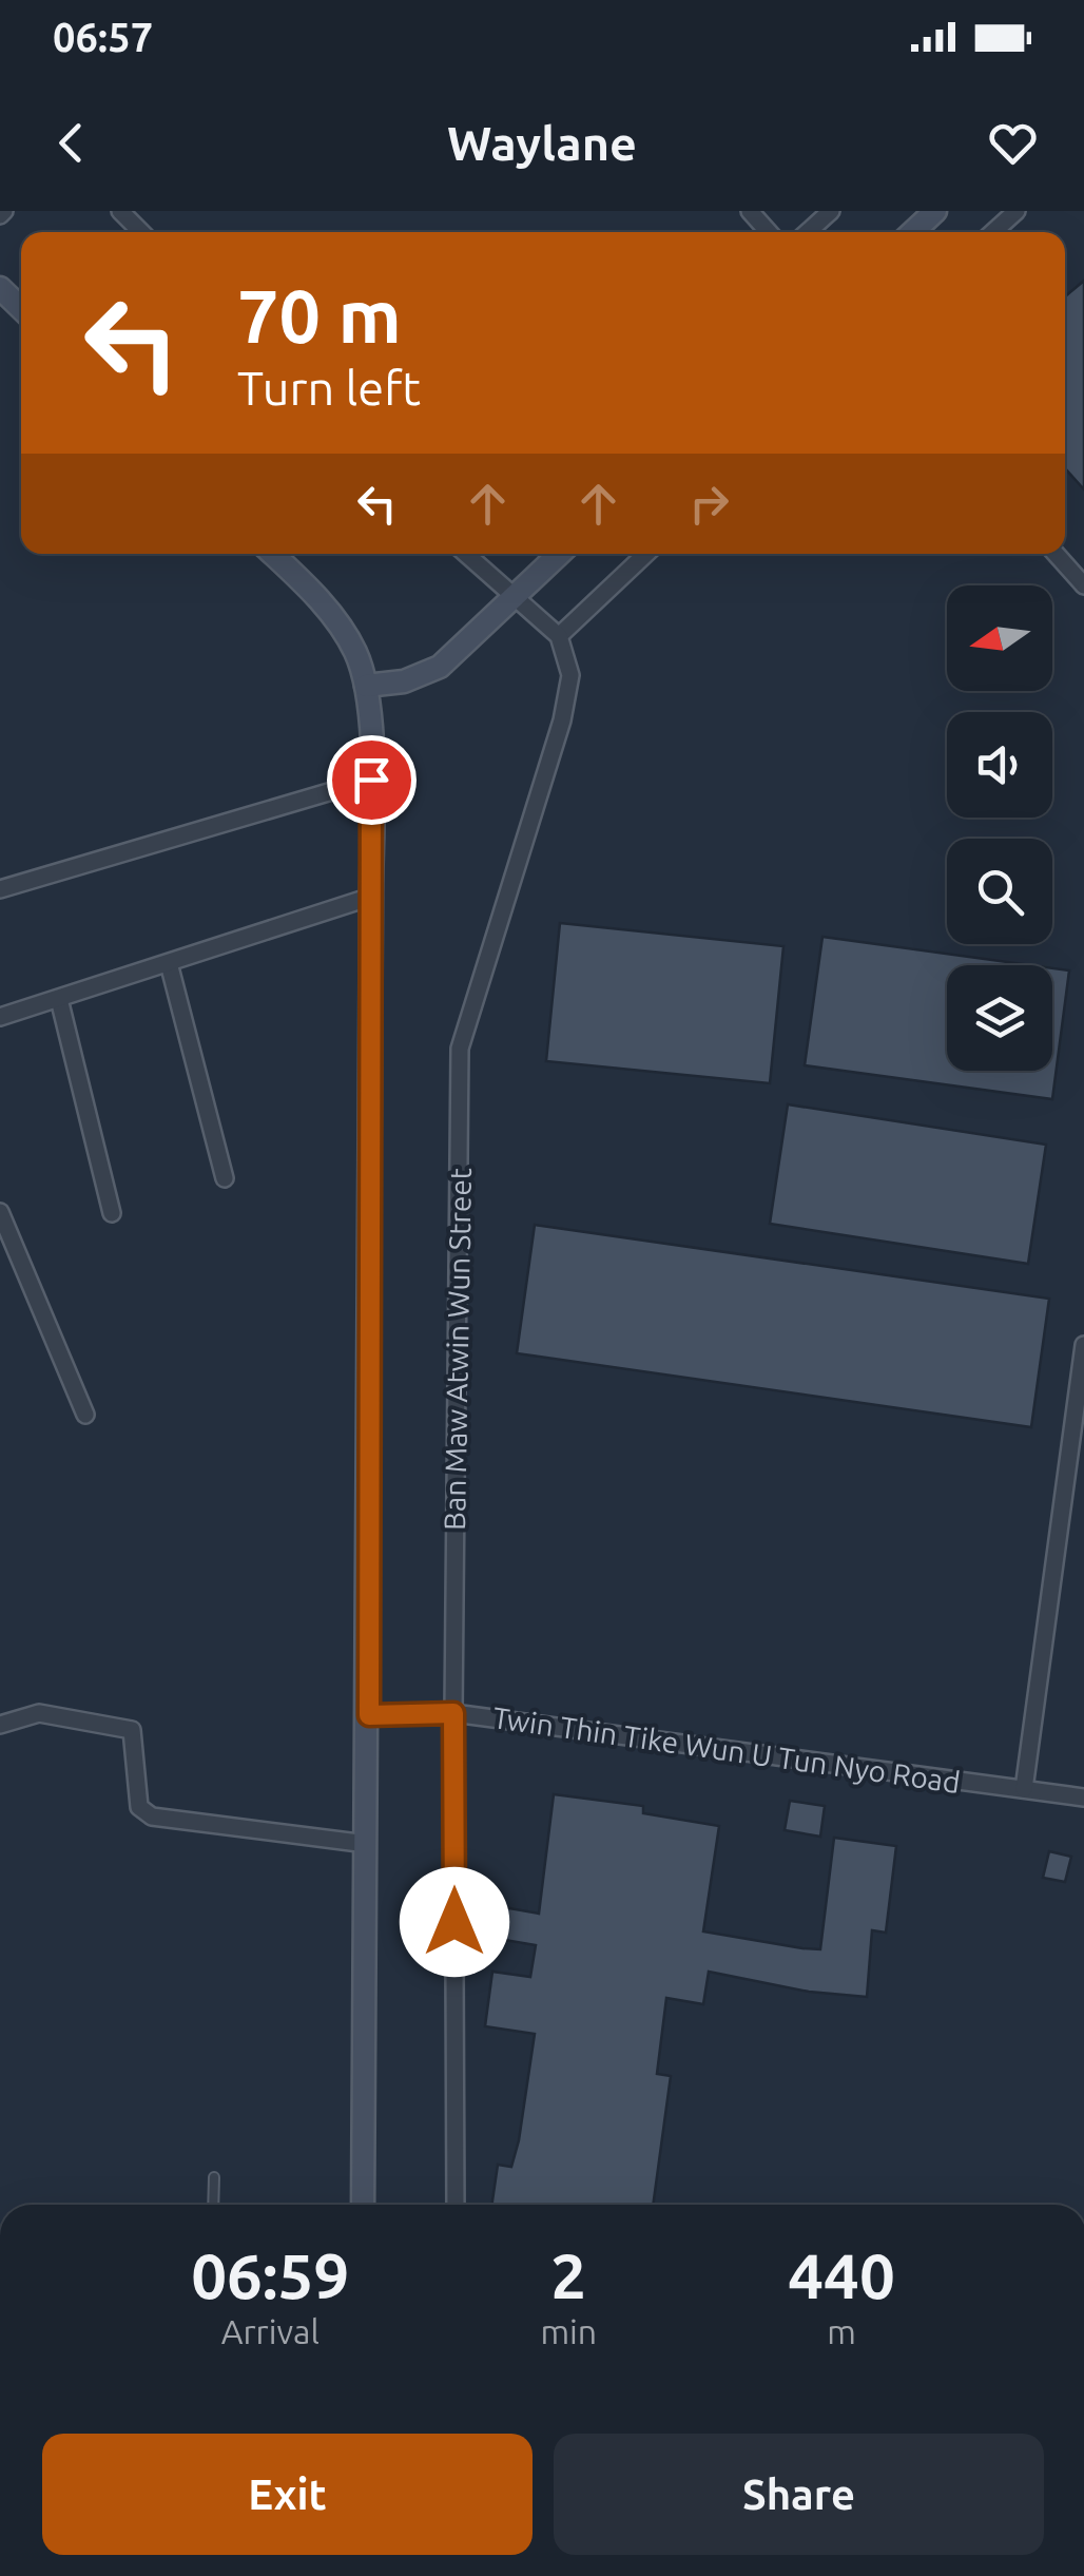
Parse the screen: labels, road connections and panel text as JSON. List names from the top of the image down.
{
  "streets": {
    "street": ["Ban Maw Atwin Wun Street", "Twin Thin Tike Wun U Tun Nyo Road"]
  },
  "crossings": [
    ["Ban Maw Atwin Wun Street", "Twin Thin Tike Wun U Tun Nyo Road"]
  ],
  "north": "left",
  "page": {
    "status": "06:57",
    "header": "Waylane",
    "turn": ["70 m", "Turn left"],
    "eta": [
      "06:59",
      "Arrival",
      "2",
      "min",
      "440",
      "m"
    ],
    "buttons": ["Exit", "Share"]
  }
}
